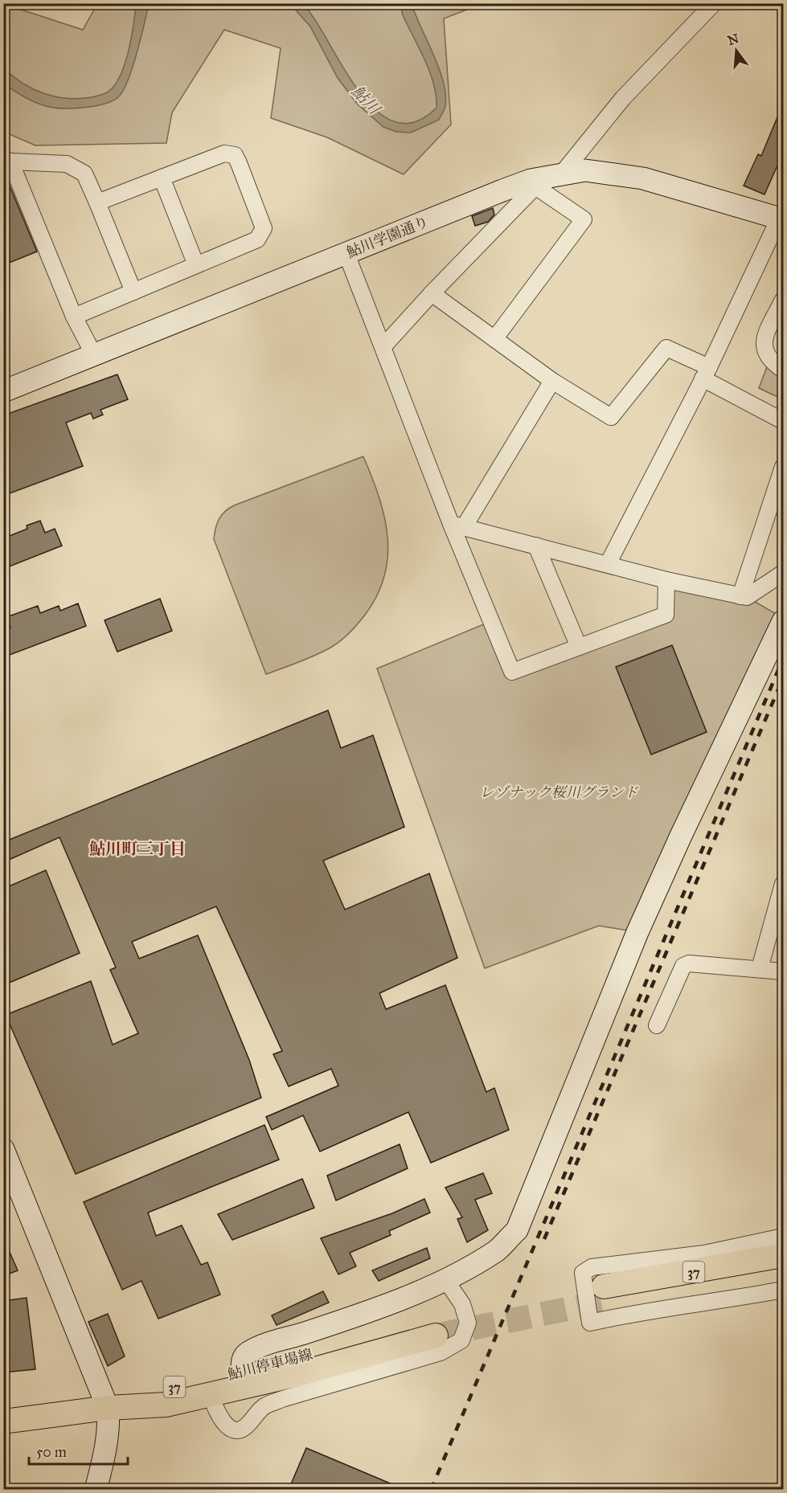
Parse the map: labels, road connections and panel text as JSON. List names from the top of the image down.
{
  "streets": {
    "main road": ["37", "鮎川停車場線"],
    "street": ["鮎川学園通り"]
  },
  "districts": ["鮎川町三丁目"],
  "water": ["鮎川"],
  "parks": ["レゾナック桜川グランド"],
  "scale_bar": "50 m",
  "north": "top"
}
